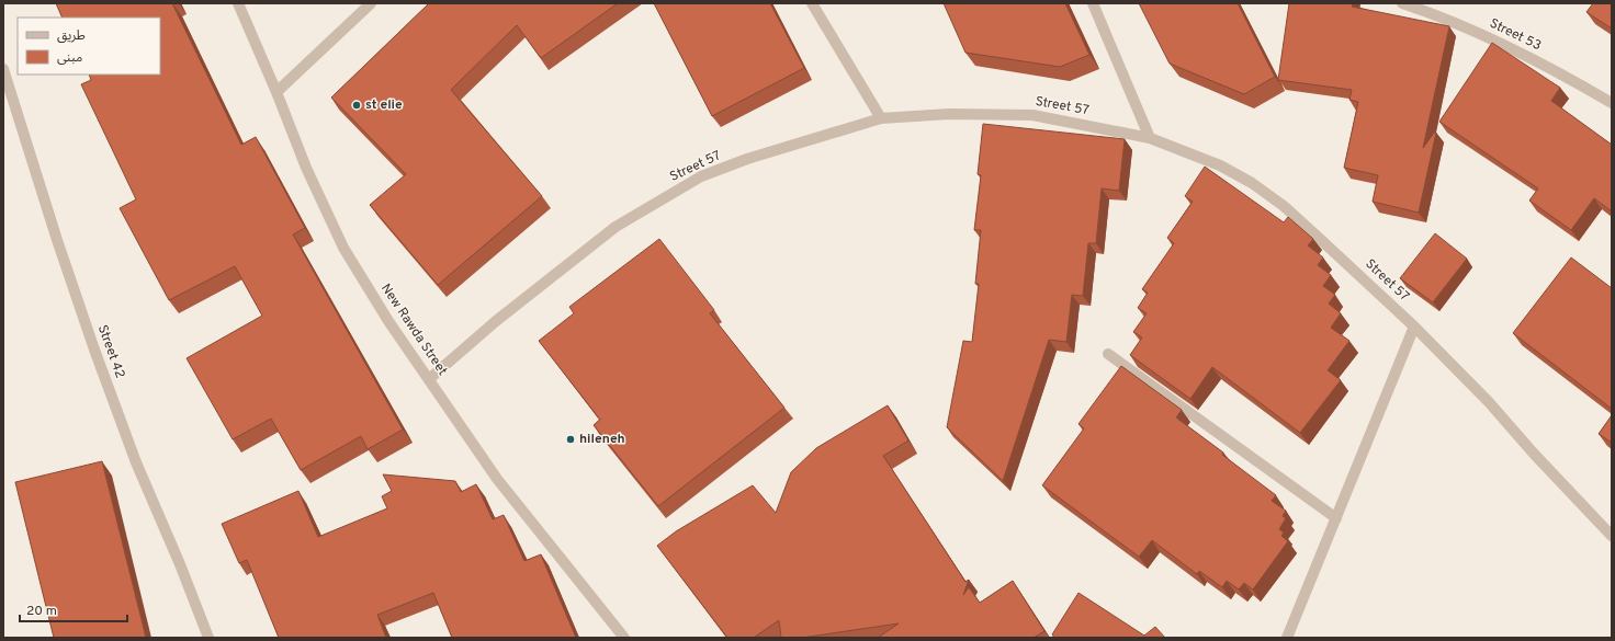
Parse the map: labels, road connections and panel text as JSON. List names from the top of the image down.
{
  "streets": {
    "street": [
      "Street 53",
      "Street 57",
      "New Rawda Street",
      "Street 42"
    ]
  },
  "crossings": [
    ["Street 57", "New Rawda Street"]
  ],
  "places": ["st elie", "hileneh"],
  "legend": ["طريق", "مبنى"],
  "scale_bar": "20 m"
}
